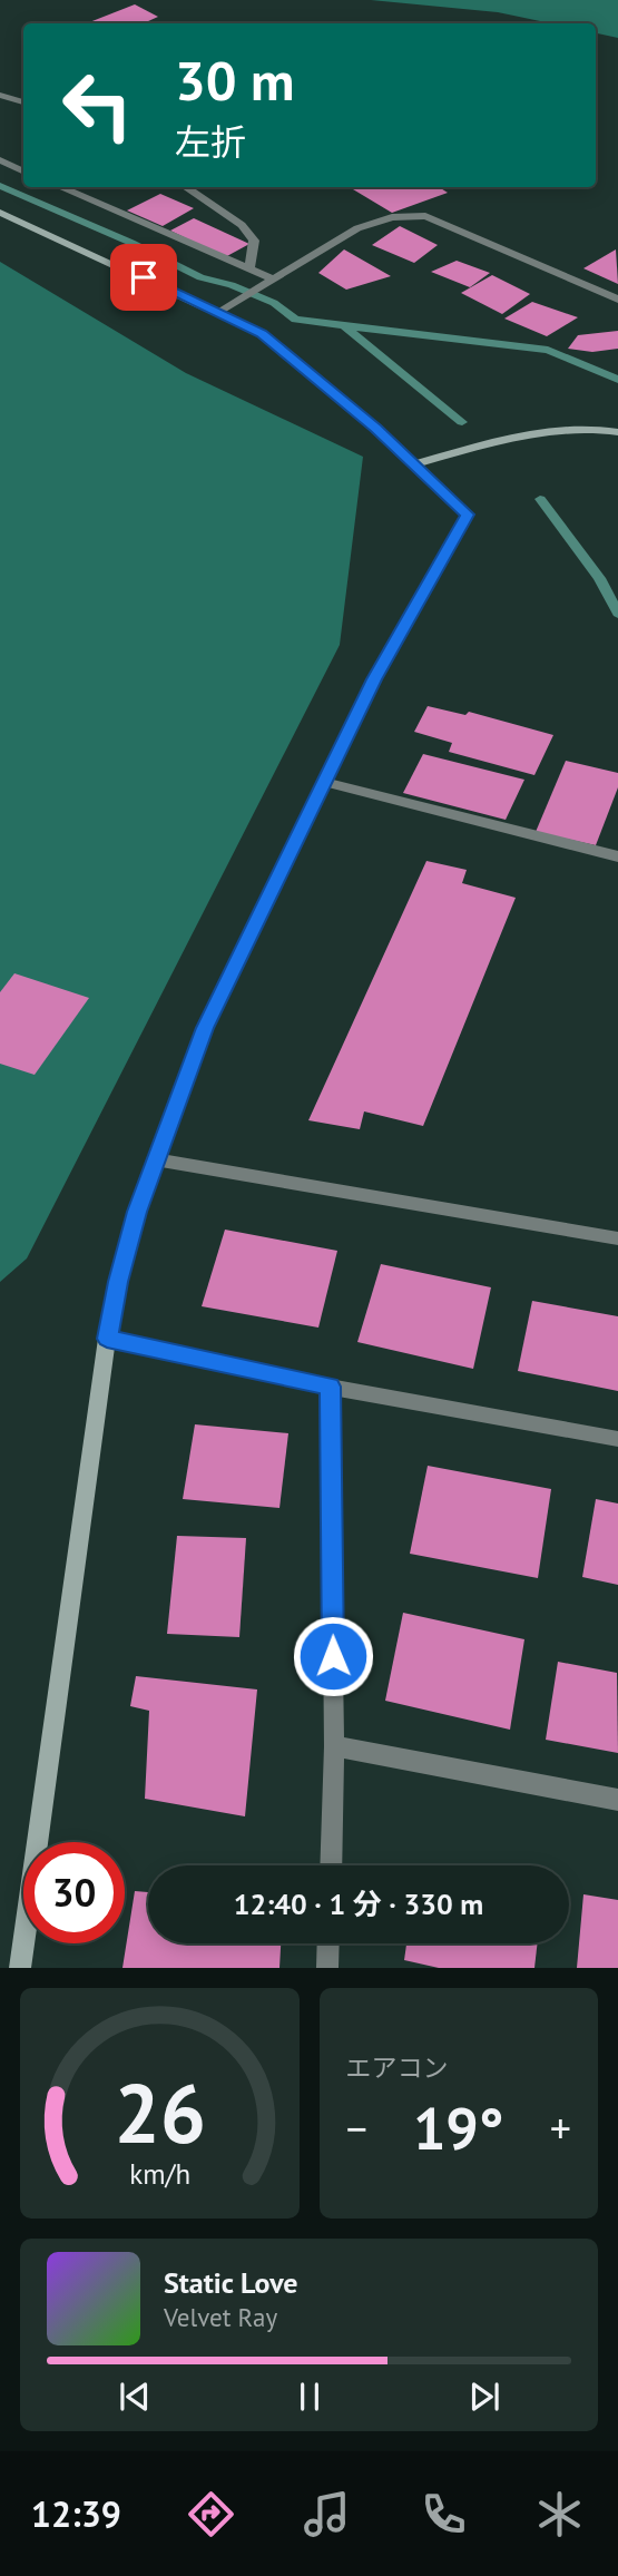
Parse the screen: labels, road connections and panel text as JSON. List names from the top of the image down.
{
  "page": {
    "turn": ["30 m", "左折"],
    "limit": "30",
    "trip": "12:40 · 1 分 · 330 m",
    "tile": "エアコン",
    "heat": ["−", "19°", "+"],
    "song": ["Static Love", "Velvet Ray"],
    "tabs": "12:39",
    "gauge": ["26", "km/h"]
  }
}
